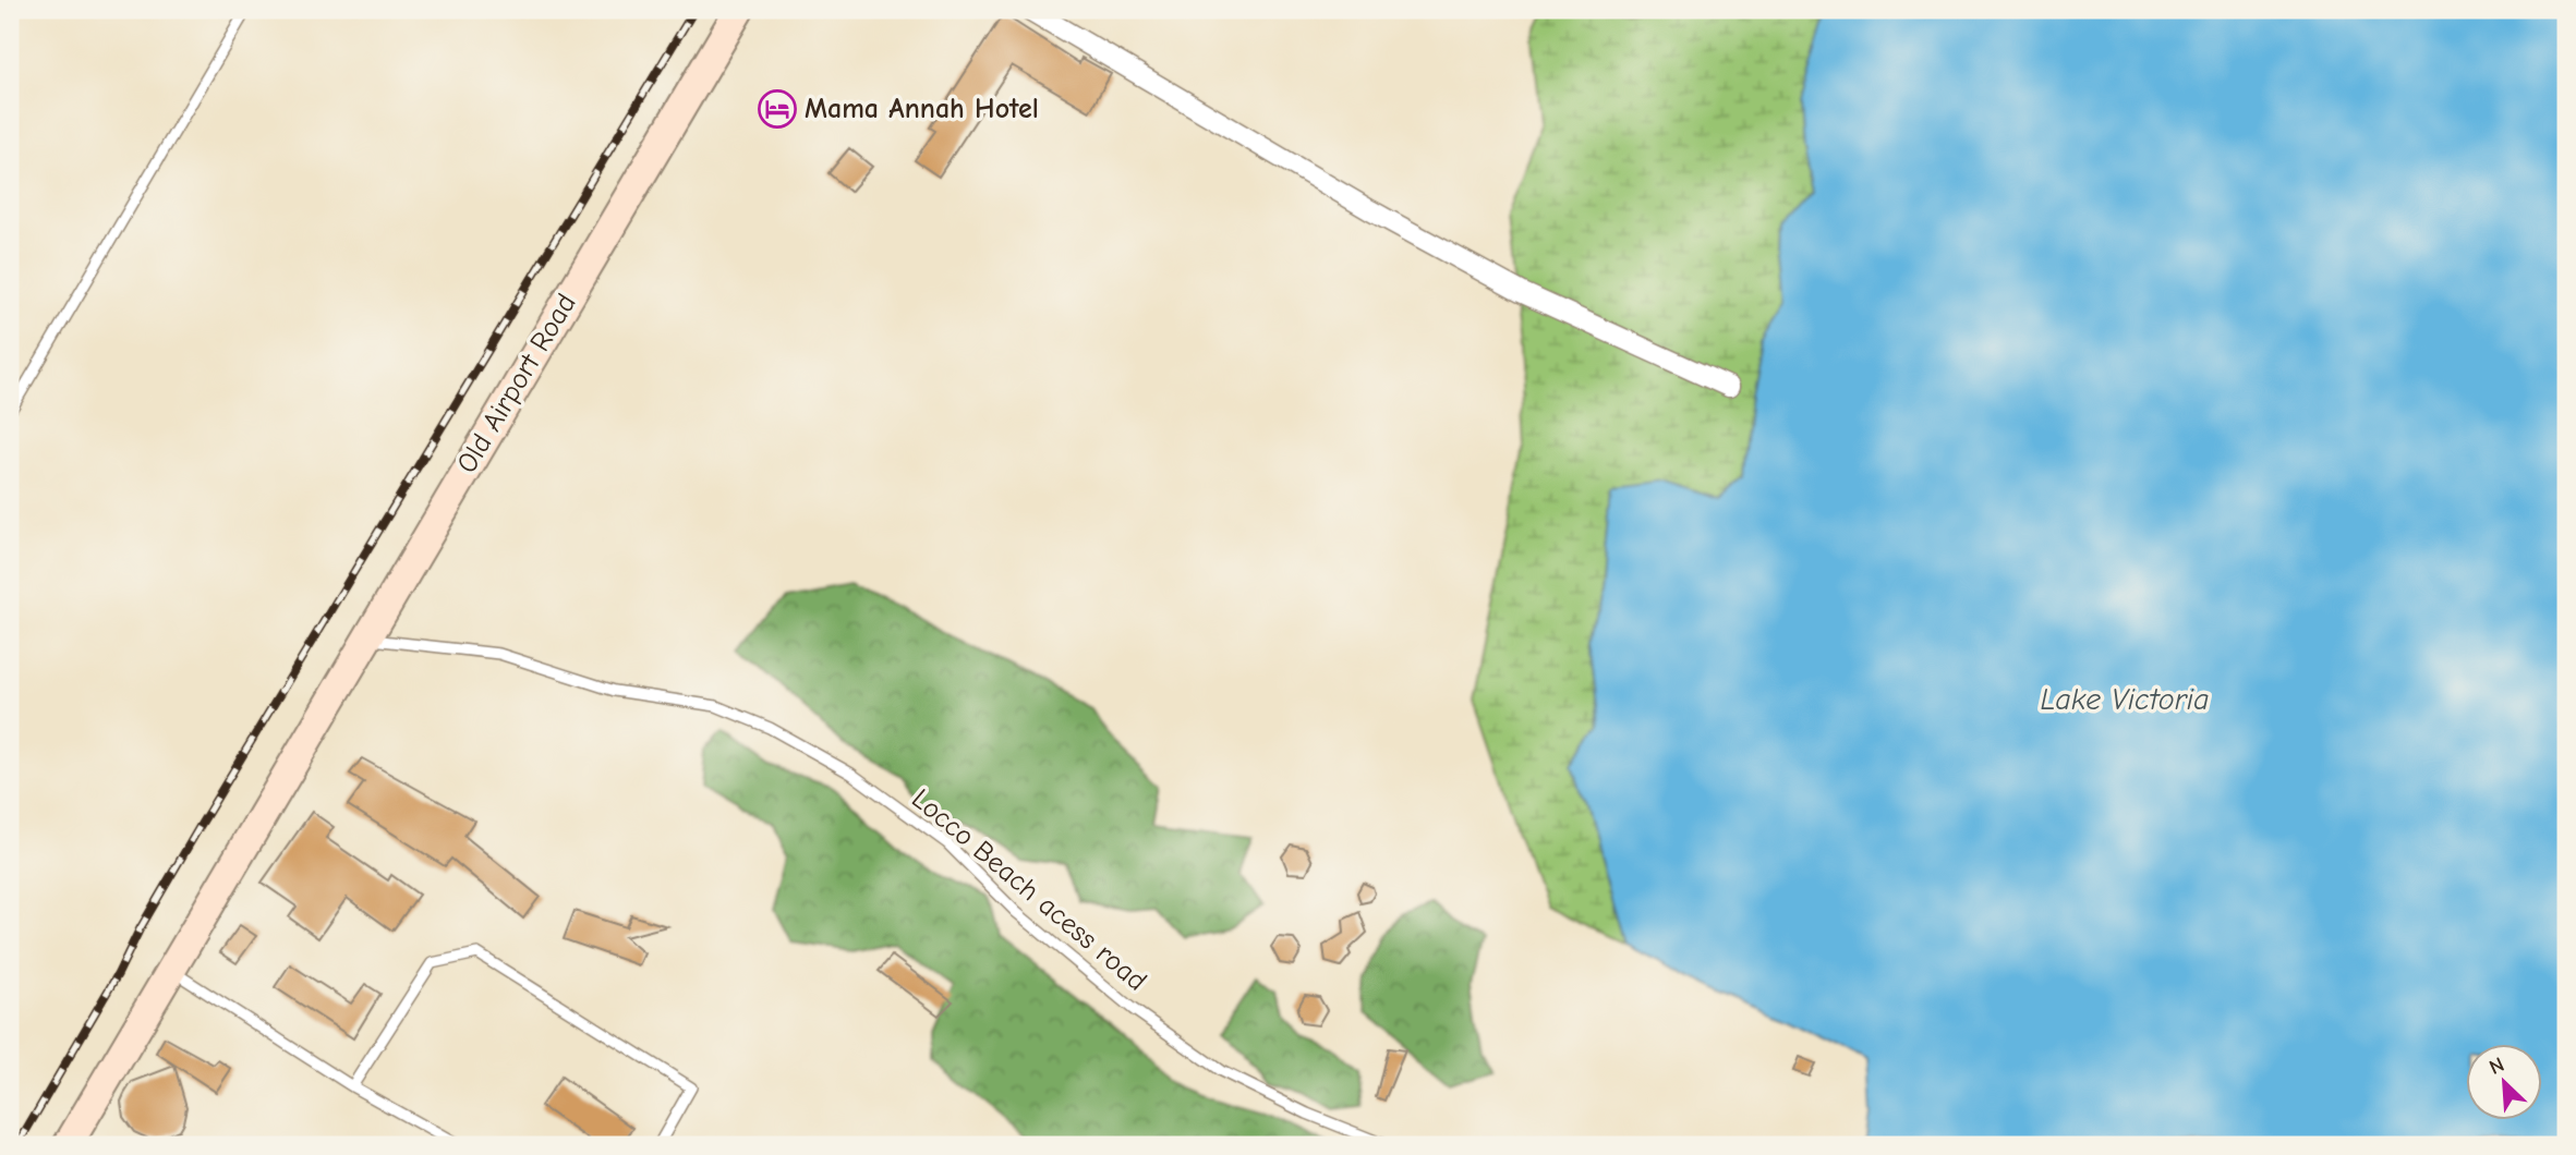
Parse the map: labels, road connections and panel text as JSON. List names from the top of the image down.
{
  "streets": {
    "main road": ["Old Airport Road"],
    "lane": ["Locco Beach acess road"]
  },
  "crossings": [
    ["Old Airport Road", "Locco Beach acess road"]
  ],
  "water": ["Lake Victoria"],
  "places": {
    "hotel": ["Mama Annah Hotel"]
  },
  "north": "top left"
}
